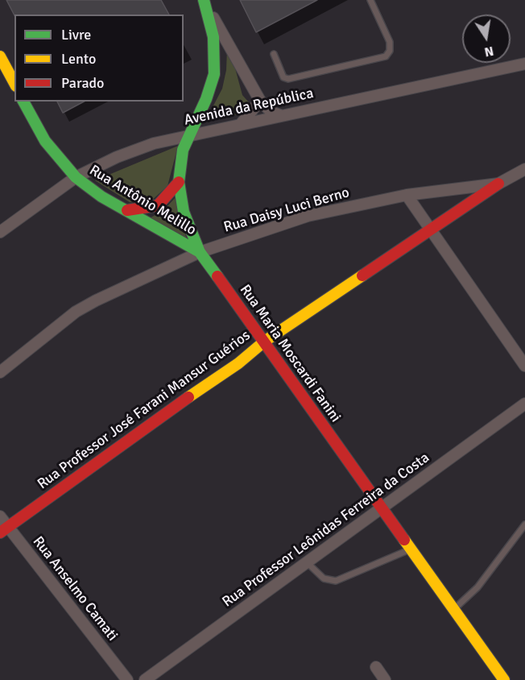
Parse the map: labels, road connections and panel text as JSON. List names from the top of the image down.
{
  "streets": {
    "main road": ["Rua Antônio Melillo", "Rua Maria Moscardi Fanini", "Rua Professor José Farani Mansur Guérios"],
    "street": [
      "Avenida da República",
      "Rua Daisy Luci Berno",
      "Rua Professor Leônidas Ferreira da Costa",
      "Rua Anselmo Camati"
    ]
  },
  "crossings": [
    ["Avenida da República", "Rua Antônio Melillo"],
    ["Avenida da República", "Rua Maria Moscardi Fanini"],
    ["Rua Antônio Melillo", "Rua Daisy Luci Berno"],
    ["Rua Antônio Melillo", "Rua Maria Moscardi Fanini"],
    ["Rua Daisy Luci Berno", "Rua Maria Moscardi Fanini"],
    ["Rua Daisy Luci Berno", "Rua Professor José Farani Mansur Guérios"],
    ["Rua Maria Moscardi Fanini", "Rua Professor José Farani Mansur Guérios"],
    ["Rua Maria Moscardi Fanini", "Rua Professor Leônidas Ferreira da Costa"],
    ["Rua Professor José Farani Mansur Guérios", "Rua Anselmo Camati"]
  ],
  "legend": ["Livre", "Lento", "Parado"],
  "north": "bottom"
}
